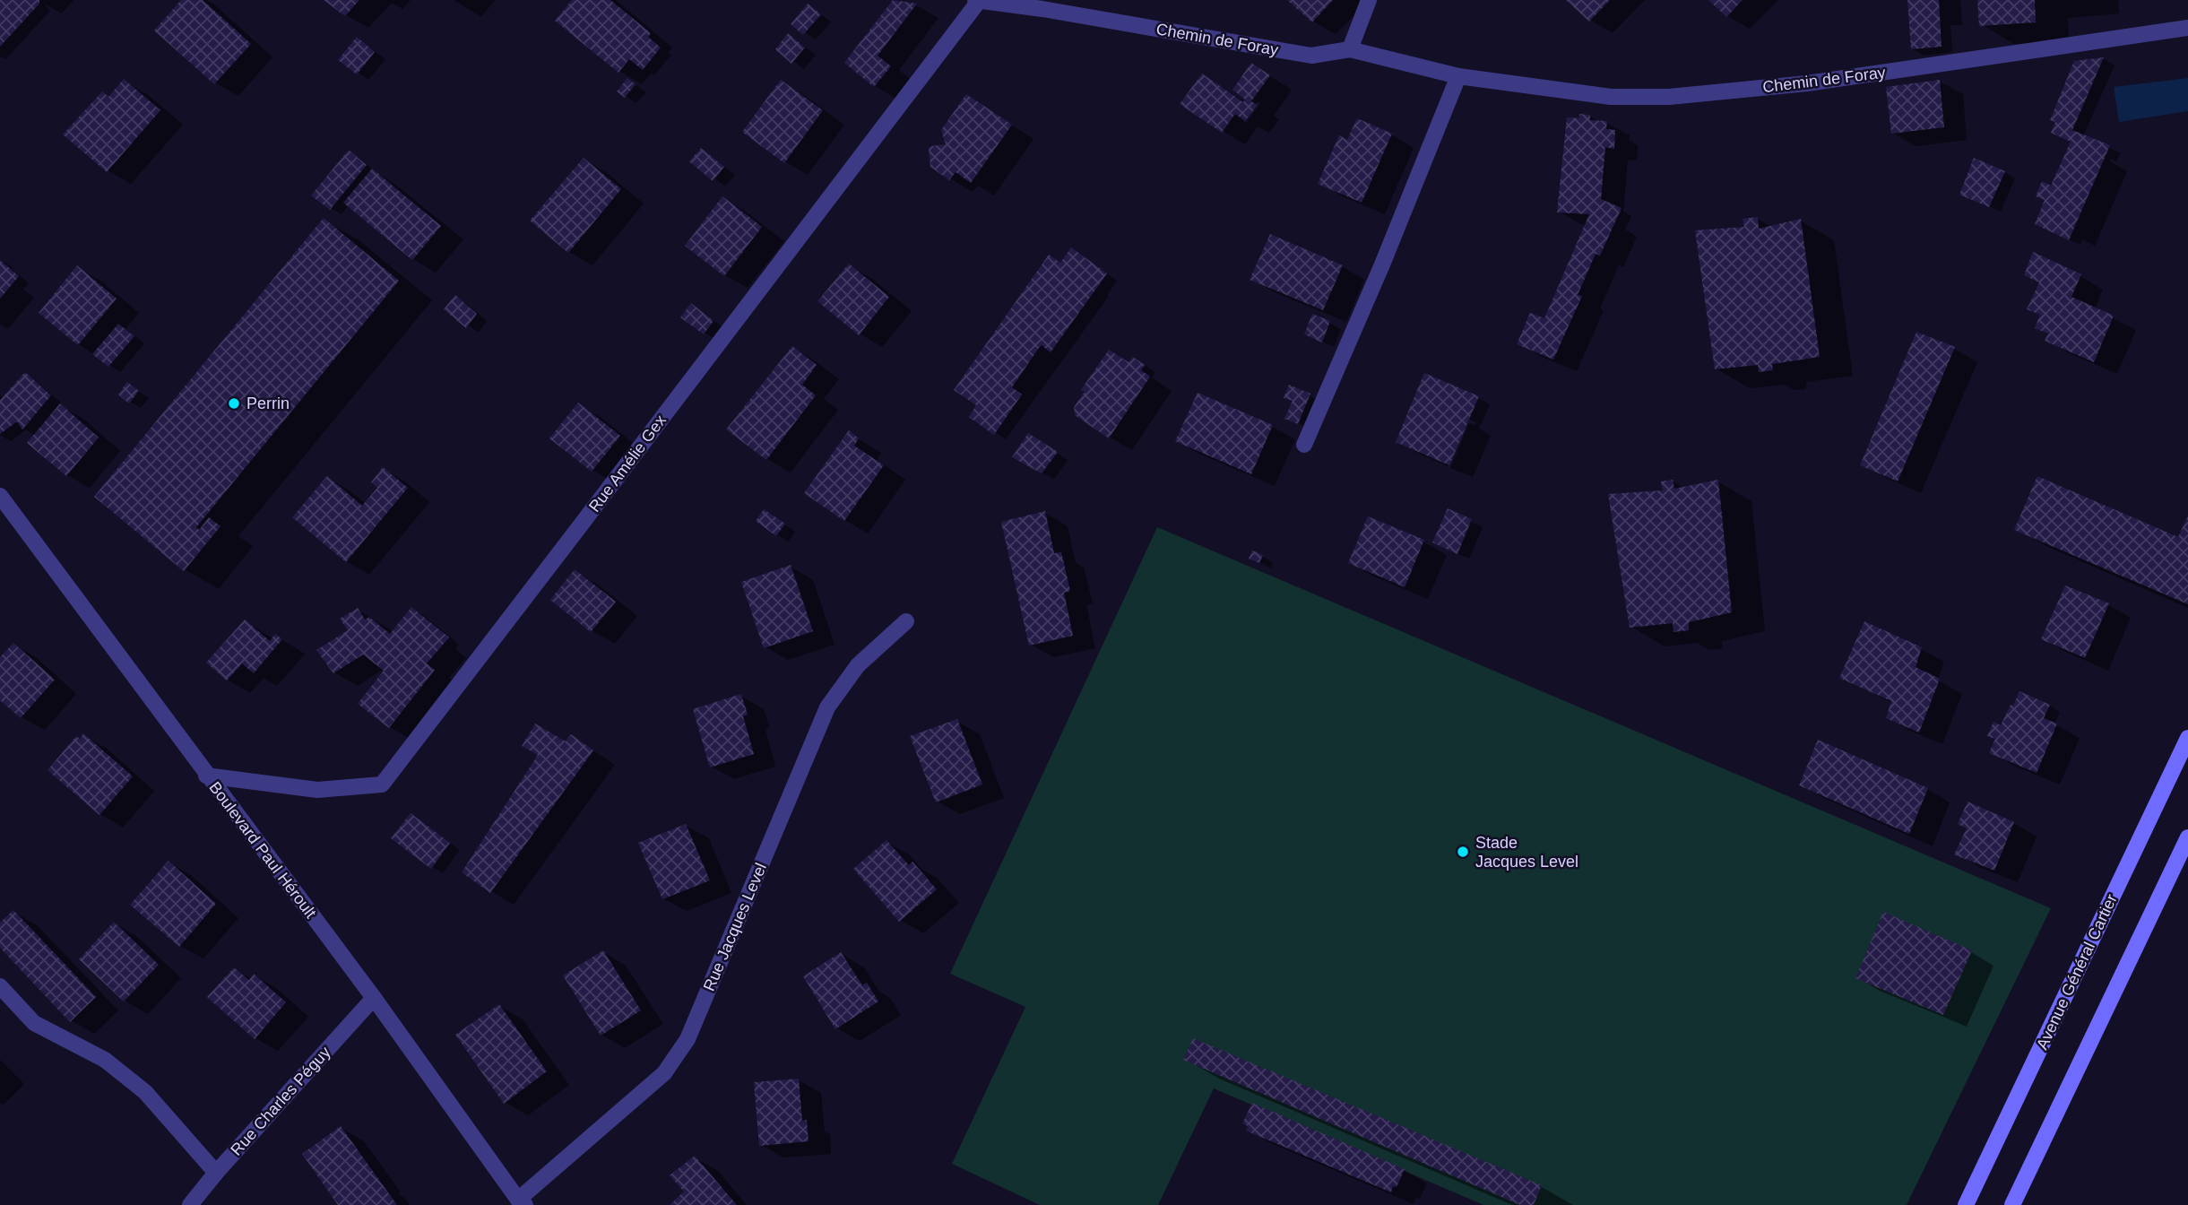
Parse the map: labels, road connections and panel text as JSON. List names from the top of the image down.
{
  "streets": {
    "main road": ["Avenue Général Cartier"],
    "street": [
      "Chemin de Foray",
      "Rue Amélie Gex",
      "Boulevard Paul Héroult",
      "Rue Jacques Level",
      "Rue Charles Péguy"
    ]
  },
  "crossings": [
    ["Chemin de Foray", "Rue Amélie Gex"],
    ["Rue Amélie Gex", "Boulevard Paul Héroult"],
    ["Boulevard Paul Héroult", "Rue Jacques Level"],
    ["Boulevard Paul Héroult", "Rue Charles Péguy"]
  ],
  "places": ["Perrin", "Stade Jacques Level"]
}
